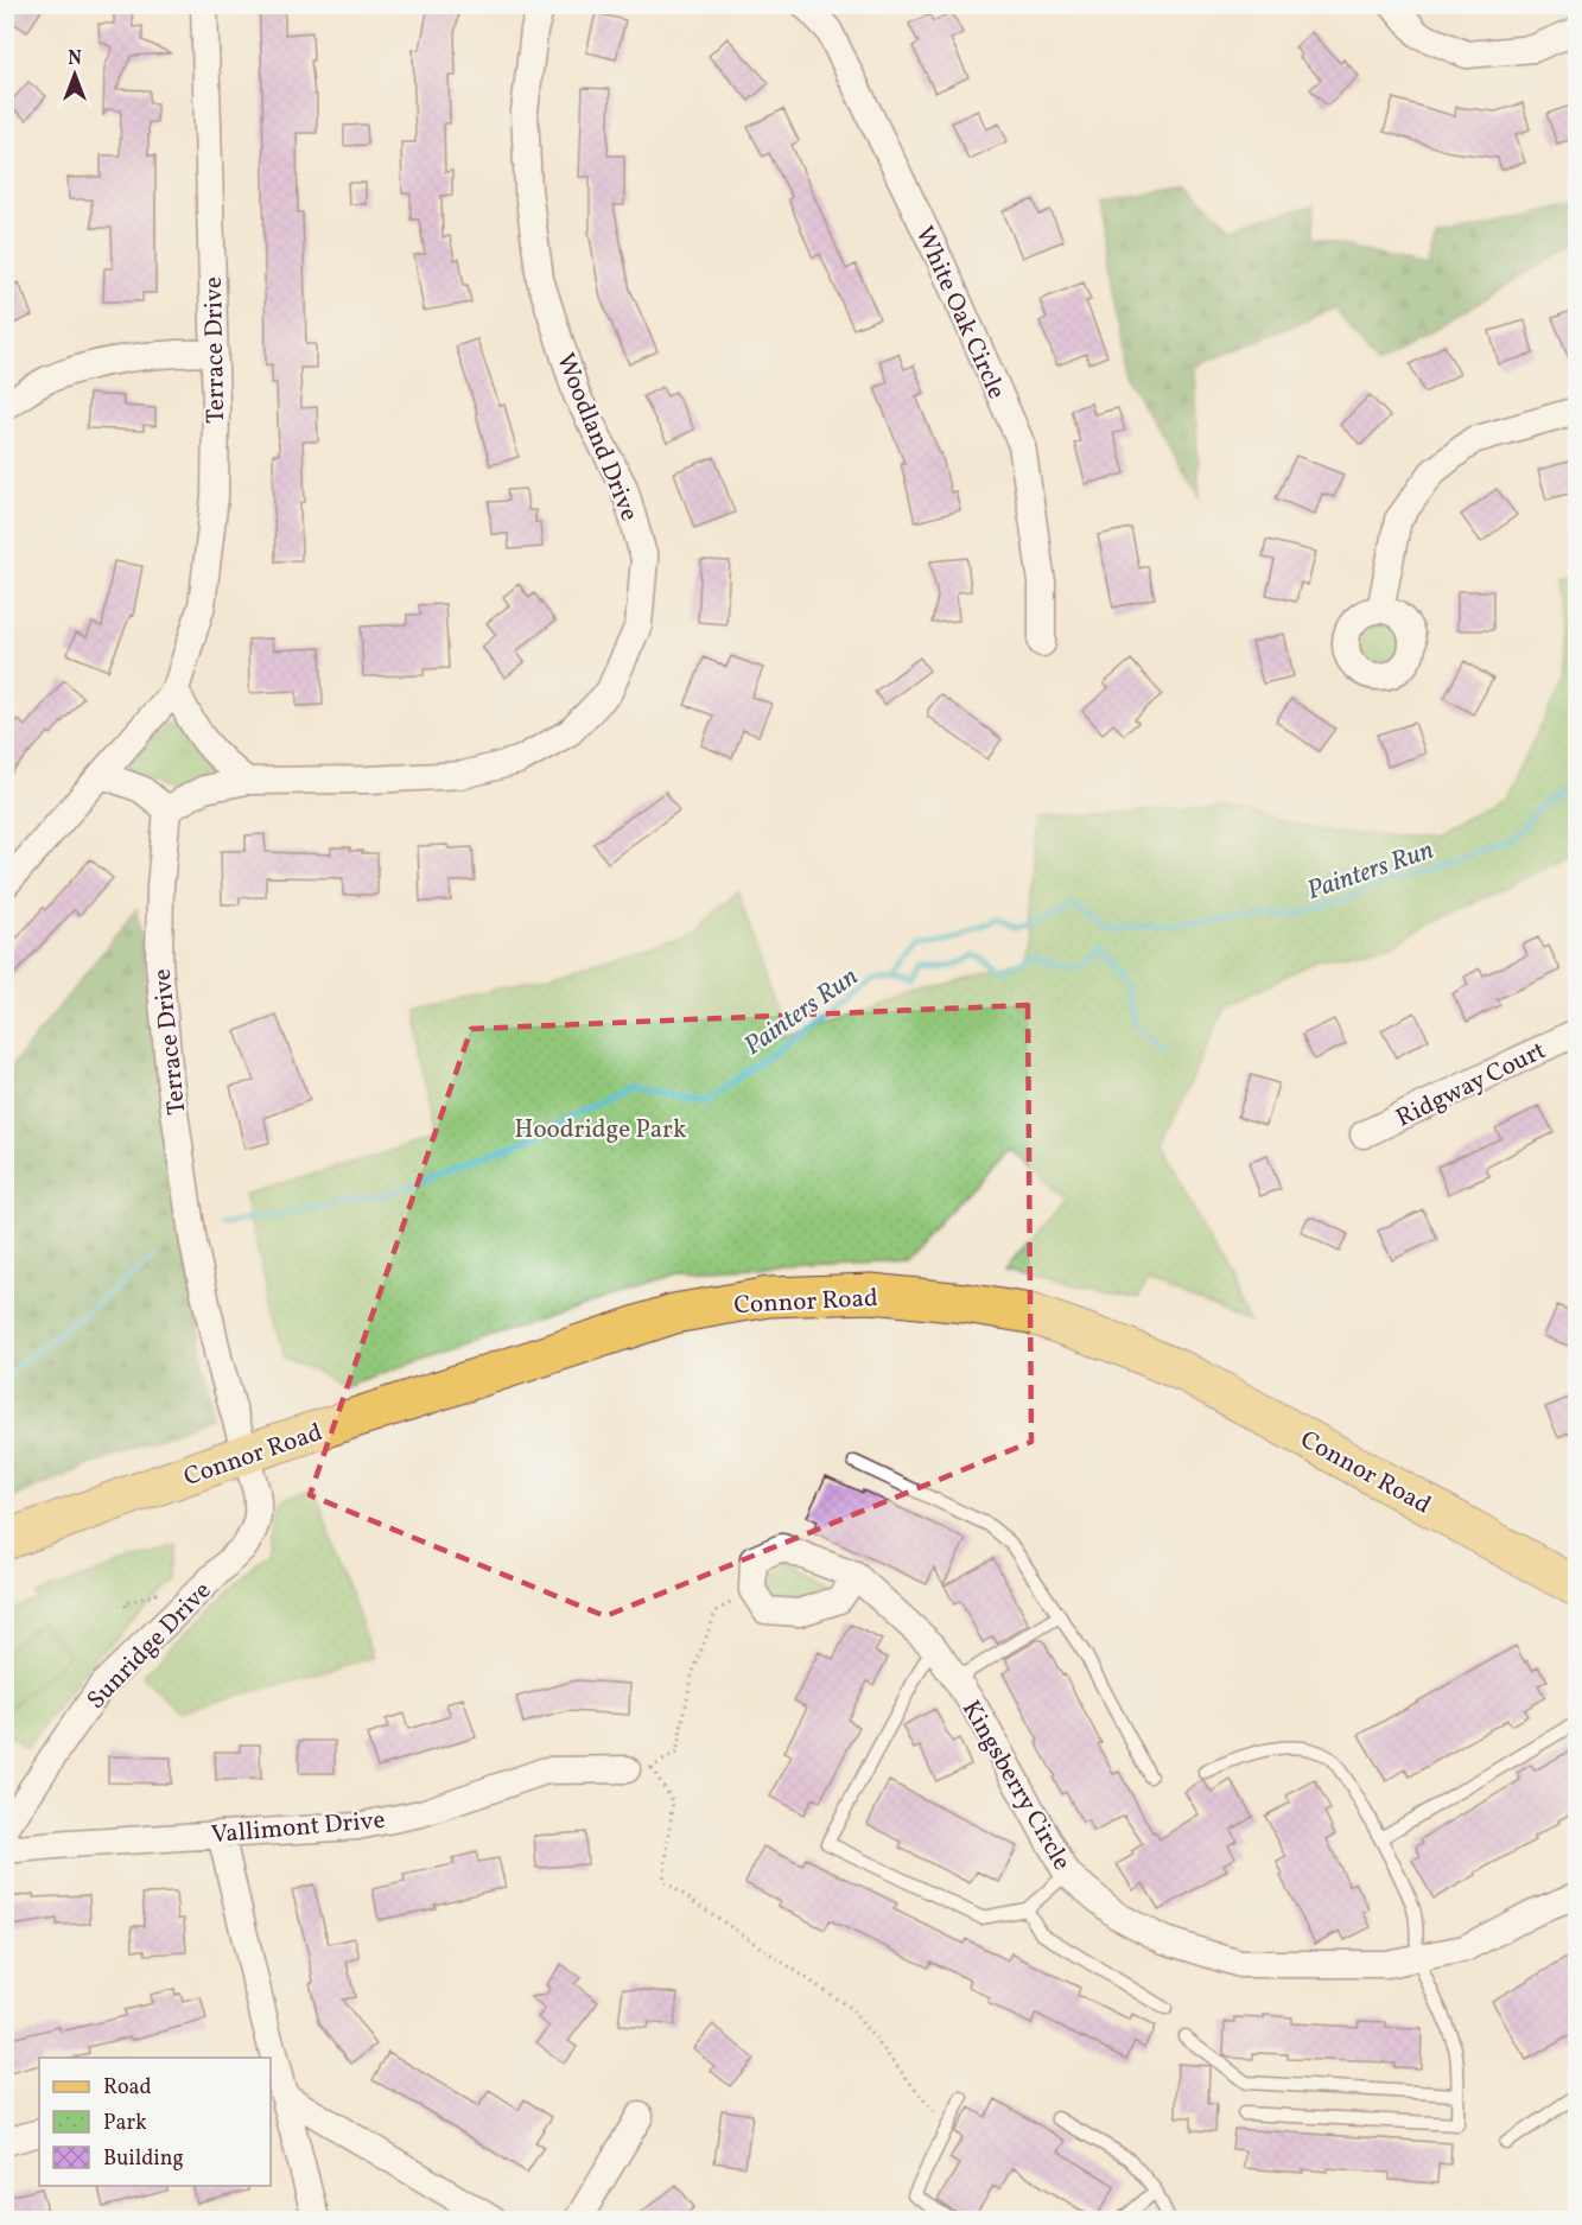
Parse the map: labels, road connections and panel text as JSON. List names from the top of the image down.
{
  "streets": {
    "main road": ["Connor Road"],
    "street": [
      "White Oak Circle",
      "Terrace Drive",
      "Woodland Drive",
      "Ridgway Court",
      "Sunridge Drive",
      "Kingsberry Circle",
      "Vallimont Drive"
    ]
  },
  "crossings": [
    ["Terrace Drive", "Woodland Drive"],
    ["Terrace Drive", "Connor Road"],
    ["Terrace Drive", "Sunridge Drive"],
    ["Connor Road", "Sunridge Drive"]
  ],
  "water": ["Painters Run"],
  "parks": ["Hoodridge Park"],
  "legend": ["Road", "Park", "Building"],
  "north": "top"
}
